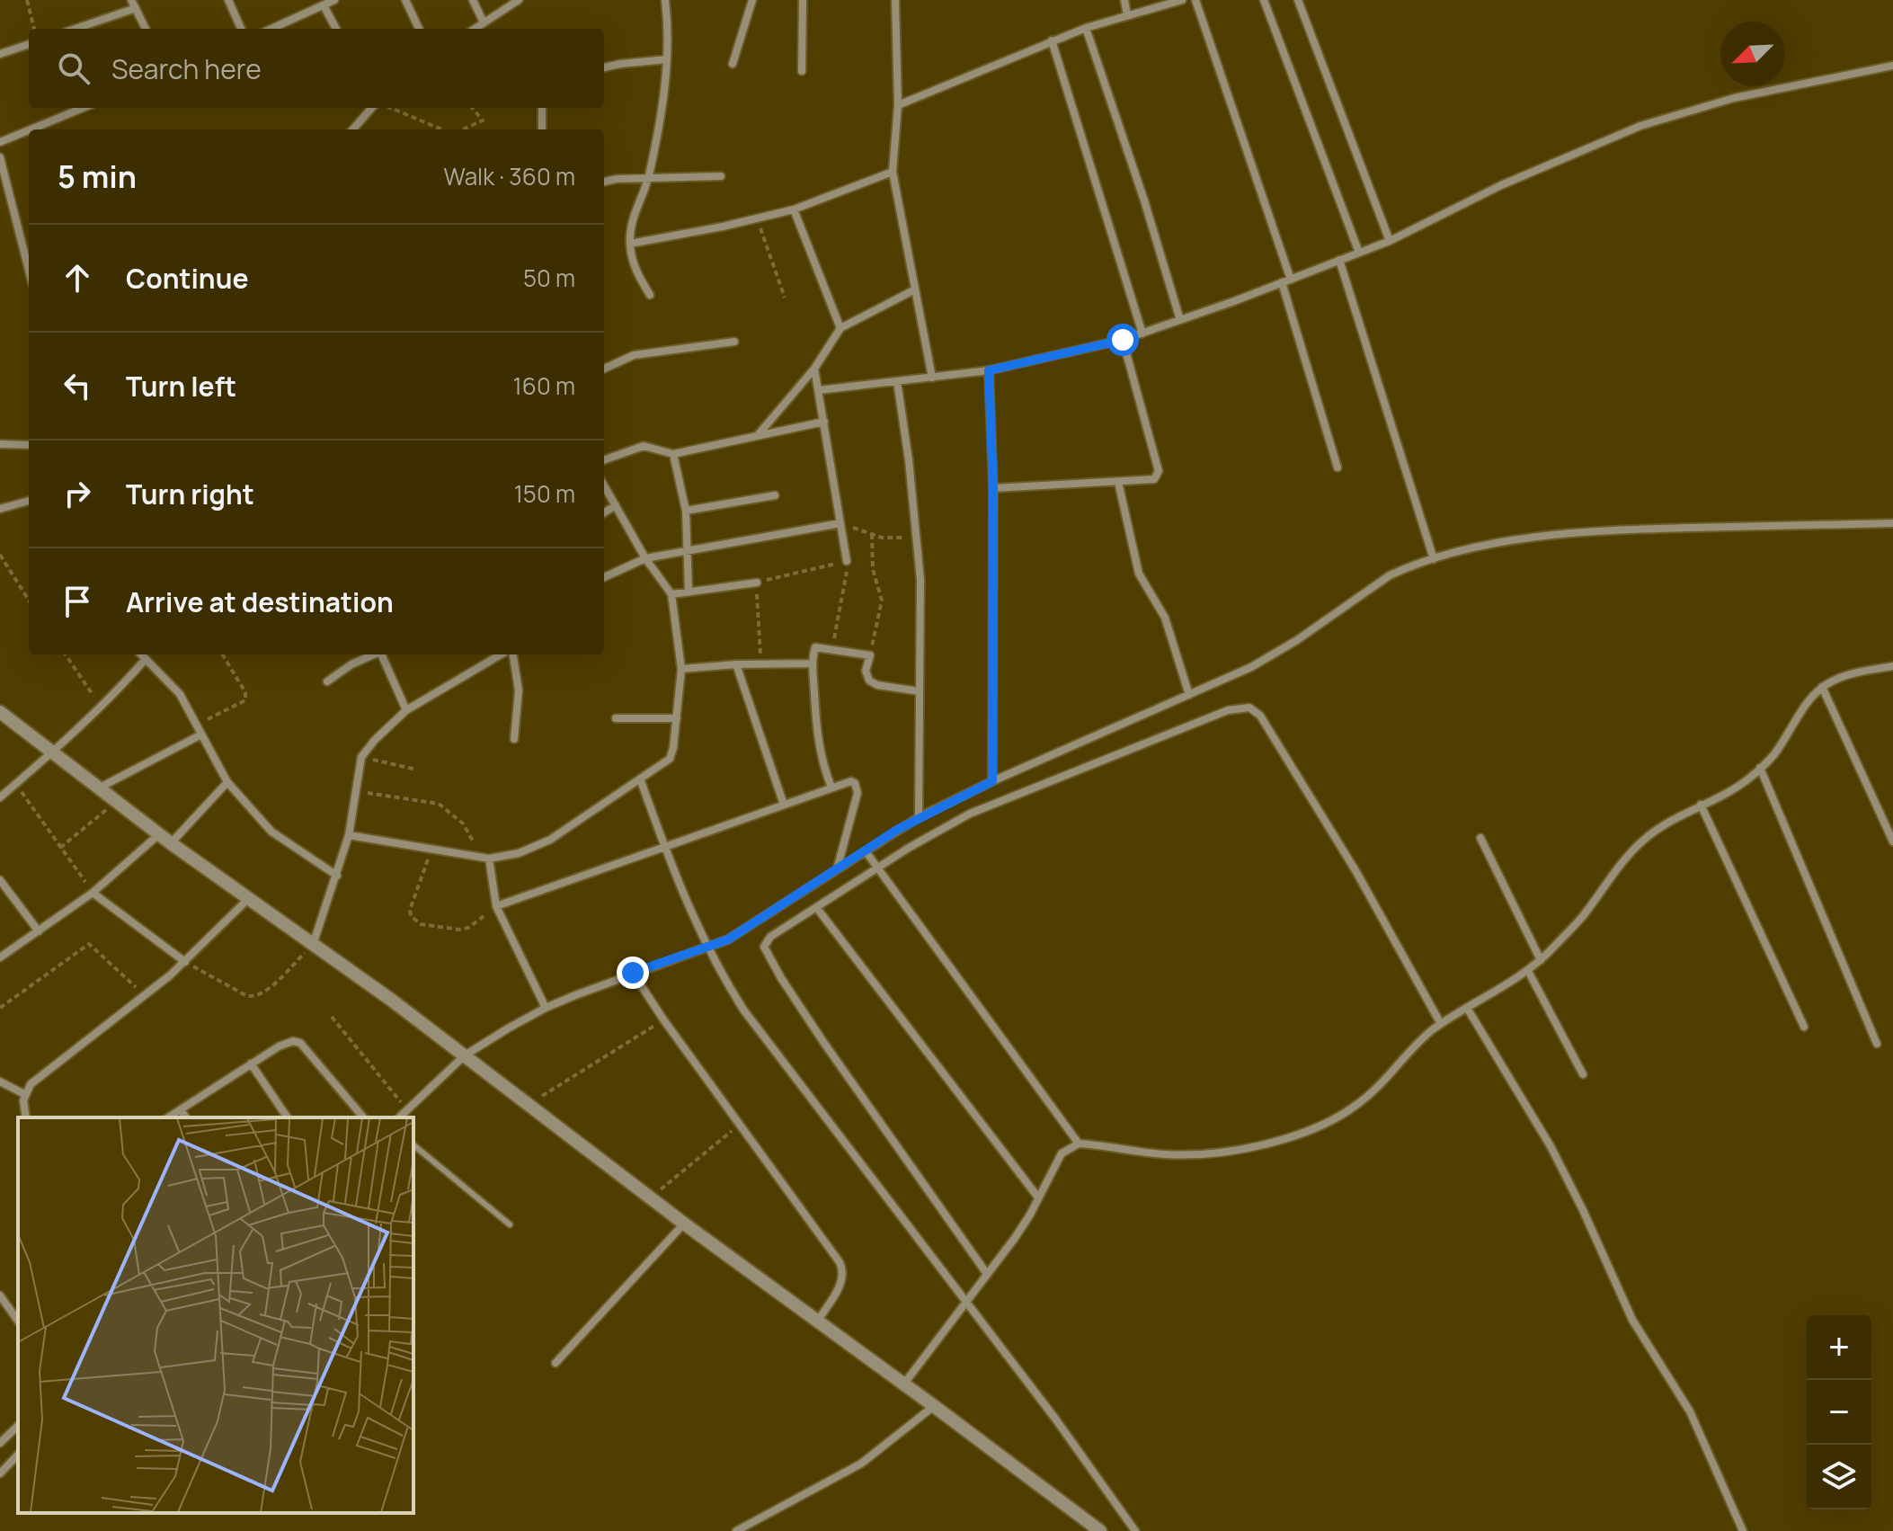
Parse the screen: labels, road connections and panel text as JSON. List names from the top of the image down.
{
  "north": "bottom left",
  "page": {
    "search": "Search here",
    "heading": ["5 min", "Walk · 360 m"],
    "list": [
      ["Continue", "50 m"],
      ["Turn left", "160 m"],
      ["Turn right", "150 m"],
      "Arrive at destination"
    ],
    "map_buttons": ["+", "−"]
  }
}
